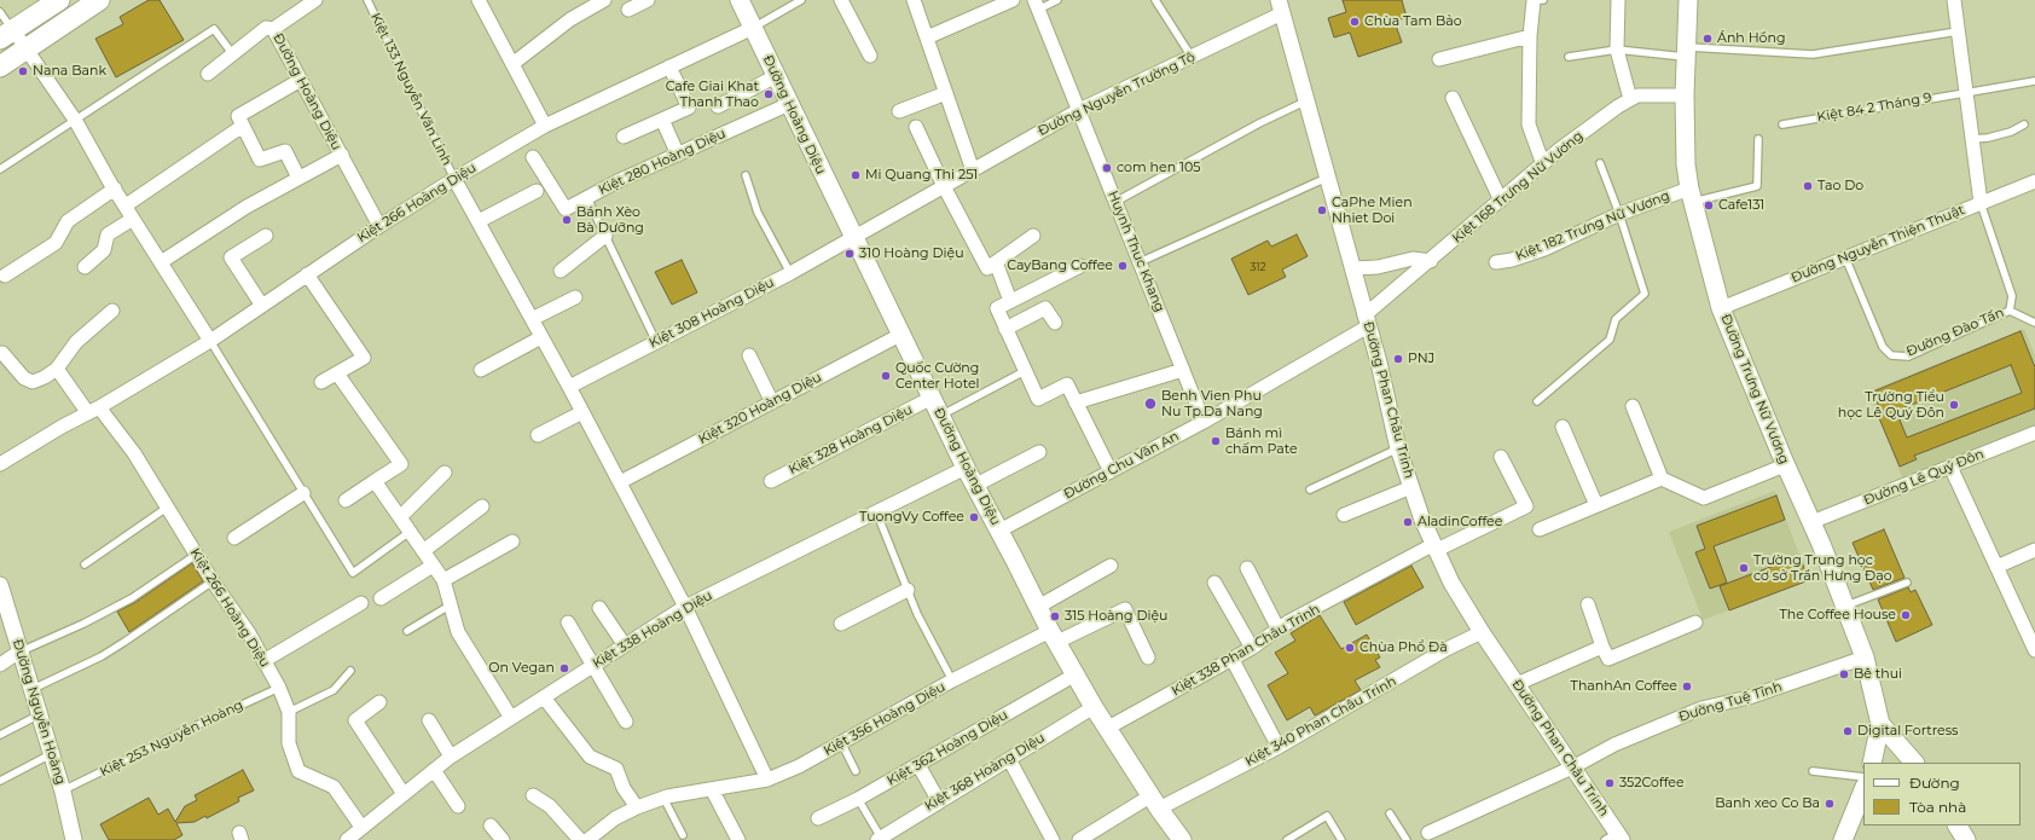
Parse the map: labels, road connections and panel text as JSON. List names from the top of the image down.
{
  "streets": {
    "main road": ["Đường Hoàng Diệu", "Đường Trưng Nữ Vương"],
    "street": [
      "Đường Nguyễn Trường Tộ",
      "Kiệt 280 Hoàng Diệu",
      "Kiệt 168 Trưng Nữ Vương",
      "Kiệt 266 Hoàng Diệu",
      "Kiệt 182 Trưng Nữ Vương",
      "Đường Nguyễn Thiện Thuật",
      "Huynh Thuc Khang",
      "Kiệt 308 Hoàng Diệu",
      "Đường Đào Tấn",
      "Đường Phan Châu Trinh",
      "Kiệt 320 Hoàng Diệu",
      "Kiệt 328 Hoàng Diệu",
      "Đường Chu Văn An",
      "Đường Lê Quý Đôn",
      "Kiệt 338 Hoàng Diệu",
      "Kiệt 338 Phan Châu Trinh",
      "Đường Tuệ Tĩnh",
      "Đường Nguyễn Hoàng",
      "Kiệt 356 Hoàng Diệu",
      "Kiệt 340 Phan Châu Trinh",
      "Kiệt 362 Hoàng Diệu",
      "Kiệt 368 Hoàng Diệu"
    ],
    "lane": ["Kiệt 133 Nguyễn Văn Linh", "Kiệt 84 2 Tháng 9", "Kiệt 253 Nguyễn Hoàng"]
  },
  "crossings": [
    ["Kiệt 133 Nguyễn Văn Linh", "Kiệt 266 Hoàng Diệu"],
    ["Đường Hoàng Diệu", "Đường Nguyễn Trường Tộ"],
    ["Đường Hoàng Diệu", "Kiệt 280 Hoàng Diệu"],
    ["Đường Hoàng Diệu", "Kiệt 266 Hoàng Diệu"],
    ["Đường Hoàng Diệu", "Kiệt 308 Hoàng Diệu"],
    ["Đường Hoàng Diệu", "Kiệt 320 Hoàng Diệu"],
    ["Đường Hoàng Diệu", "Kiệt 328 Hoàng Diệu"],
    ["Đường Hoàng Diệu", "Đường Chu Văn An"],
    ["Đường Hoàng Diệu", "Kiệt 338 Hoàng Diệu"],
    ["Đường Hoàng Diệu", "Kiệt 338 Phan Châu Trinh"],
    ["Đường Hoàng Diệu", "Kiệt 356 Hoàng Diệu"],
    ["Đường Hoàng Diệu", "Kiệt 340 Phan Châu Trinh"],
    ["Đường Hoàng Diệu", "Kiệt 362 Hoàng Diệu"],
    ["Đường Hoàng Diệu", "Kiệt 368 Hoàng Diệu"],
    ["Đường Nguyễn Trường Tộ", "Huynh Thuc Khang"],
    ["Đường Nguyễn Trường Tộ", "Kiệt 308 Hoàng Diệu"],
    ["Đường Nguyễn Trường Tộ", "Đường Phan Châu Trinh"],
    ["Kiệt 84 2 Tháng 9", "Đường Đào Tấn"],
    ["Kiệt 168 Trưng Nữ Vương", "Đường Trưng Nữ Vương"],
    ["Kiệt 168 Trưng Nữ Vương", "Đường Phan Châu Trinh"],
    ["Kiệt 168 Trưng Nữ Vương", "Đường Chu Văn An"],
    ["Kiệt 266 Hoàng Diệu", "Kiệt 338 Hoàng Diệu"],
    ["Kiệt 266 Hoàng Diệu", "Kiệt 253 Nguyễn Hoàng"],
    ["Kiệt 182 Trưng Nữ Vương", "Đường Trưng Nữ Vương"],
    ["Đường Nguyễn Thiện Thuật", "Đường Đào Tấn"],
    ["Đường Nguyễn Thiện Thuật", "Đường Trưng Nữ Vương"],
    ["Huynh Thuc Khang", "Đường Chu Văn An"],
    ["Đường Trưng Nữ Vương", "Đường Lê Quý Đôn"],
    ["Đường Trưng Nữ Vương", "Đường Tuệ Tĩnh"],
    ["Đường Phan Châu Trinh", "Đường Chu Văn An"],
    ["Đường Phan Châu Trinh", "Kiệt 338 Phan Châu Trinh"],
    ["Đường Phan Châu Trinh", "Đường Tuệ Tĩnh"],
    ["Đường Phan Châu Trinh", "Kiệt 340 Phan Châu Trinh"],
    ["Đường Nguyễn Hoàng", "Kiệt 253 Nguyễn Hoàng"]
  ],
  "places": [
    "Chùa Tam Bảo",
    "Ánh Hồng",
    "Nana Bank",
    "Cafe Giai Khat Thanh Thao",
    "com hen 105",
    "Mi Quang Thi 251",
    "Tao Do",
    "Cafe131",
    "CaPhe Mien Nhiet Doi",
    "Bánh Xèo Bà Dưỡng",
    "310 Hoàng Diệu",
    "CayBang Coffee",
    "PNJ",
    "Quốc Cường Center Hotel",
    "Benh Vien Phu Nu Tp.Da Nang",
    "Trường Tiểu học Lê Quý Đôn",
    "Bánh mì chấm Pate",
    "TuongVy Coffee",
    "AladinCoffee",
    "Trường Trung học cơ sở Trần Hưng Đạo",
    "The Coffee House",
    "315 Hoàng Diệu",
    "Chùa Phổ Đà",
    "On Vegan",
    "Bê thui",
    "ThanhAn Coffee",
    "Digital Fortress",
    "352Coffee",
    "Banh xeo Co Ba"
  ],
  "house_numbers": ["312"],
  "legend": ["Đường", "Tòa nhà"]
}
